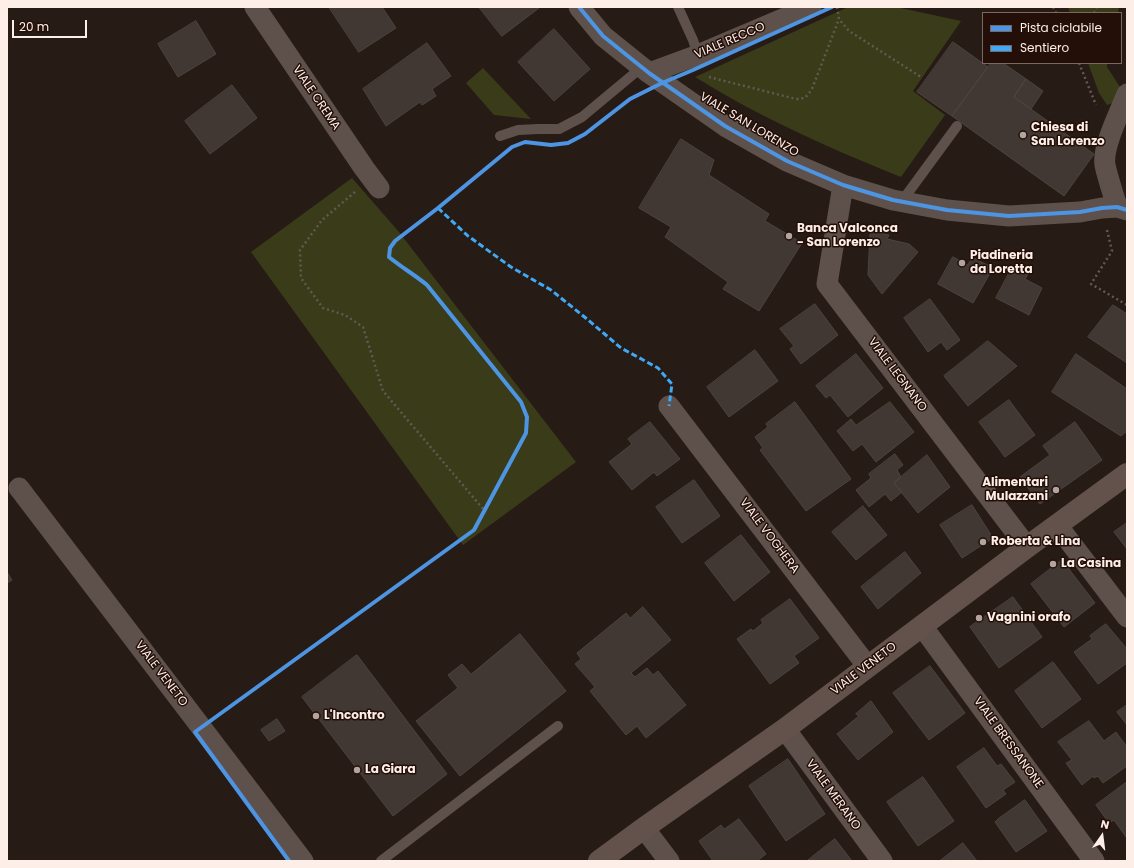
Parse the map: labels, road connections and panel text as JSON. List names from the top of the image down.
{
  "streets": {
    "main road": ["VIALE VENETO"],
    "street": [
      "VIALE RECCO",
      "VIALE CREMA",
      "VIALE SAN LORENZO",
      "VIALE LEGNANO",
      "VIALE VOGHERA",
      "VIALE BRESSANONE",
      "VIALE MERANO"
    ]
  },
  "crossings": [
    ["VIALE RECCO", "VIALE SAN LORENZO"],
    ["VIALE SAN LORENZO", "VIALE LEGNANO"],
    ["VIALE LEGNANO", "VIALE VENETO"],
    ["VIALE VOGHERA", "VIALE VENETO"],
    ["VIALE VENETO", "VIALE BRESSANONE"],
    ["VIALE VENETO", "VIALE MERANO"]
  ],
  "places": [
    "Chiesa di San Lorenzo",
    "Banca Valconca - San Lorenzo",
    "Piadineria da Loretta",
    "Alimentari Mulazzani",
    "Roberta & Lina",
    "La Casina",
    "Vagnini orafo",
    "L'Incontro",
    "La Giara"
  ],
  "legend": ["Pista ciclabile", "Sentiero"],
  "scale_bar": "20 m",
  "north": "top"
}
